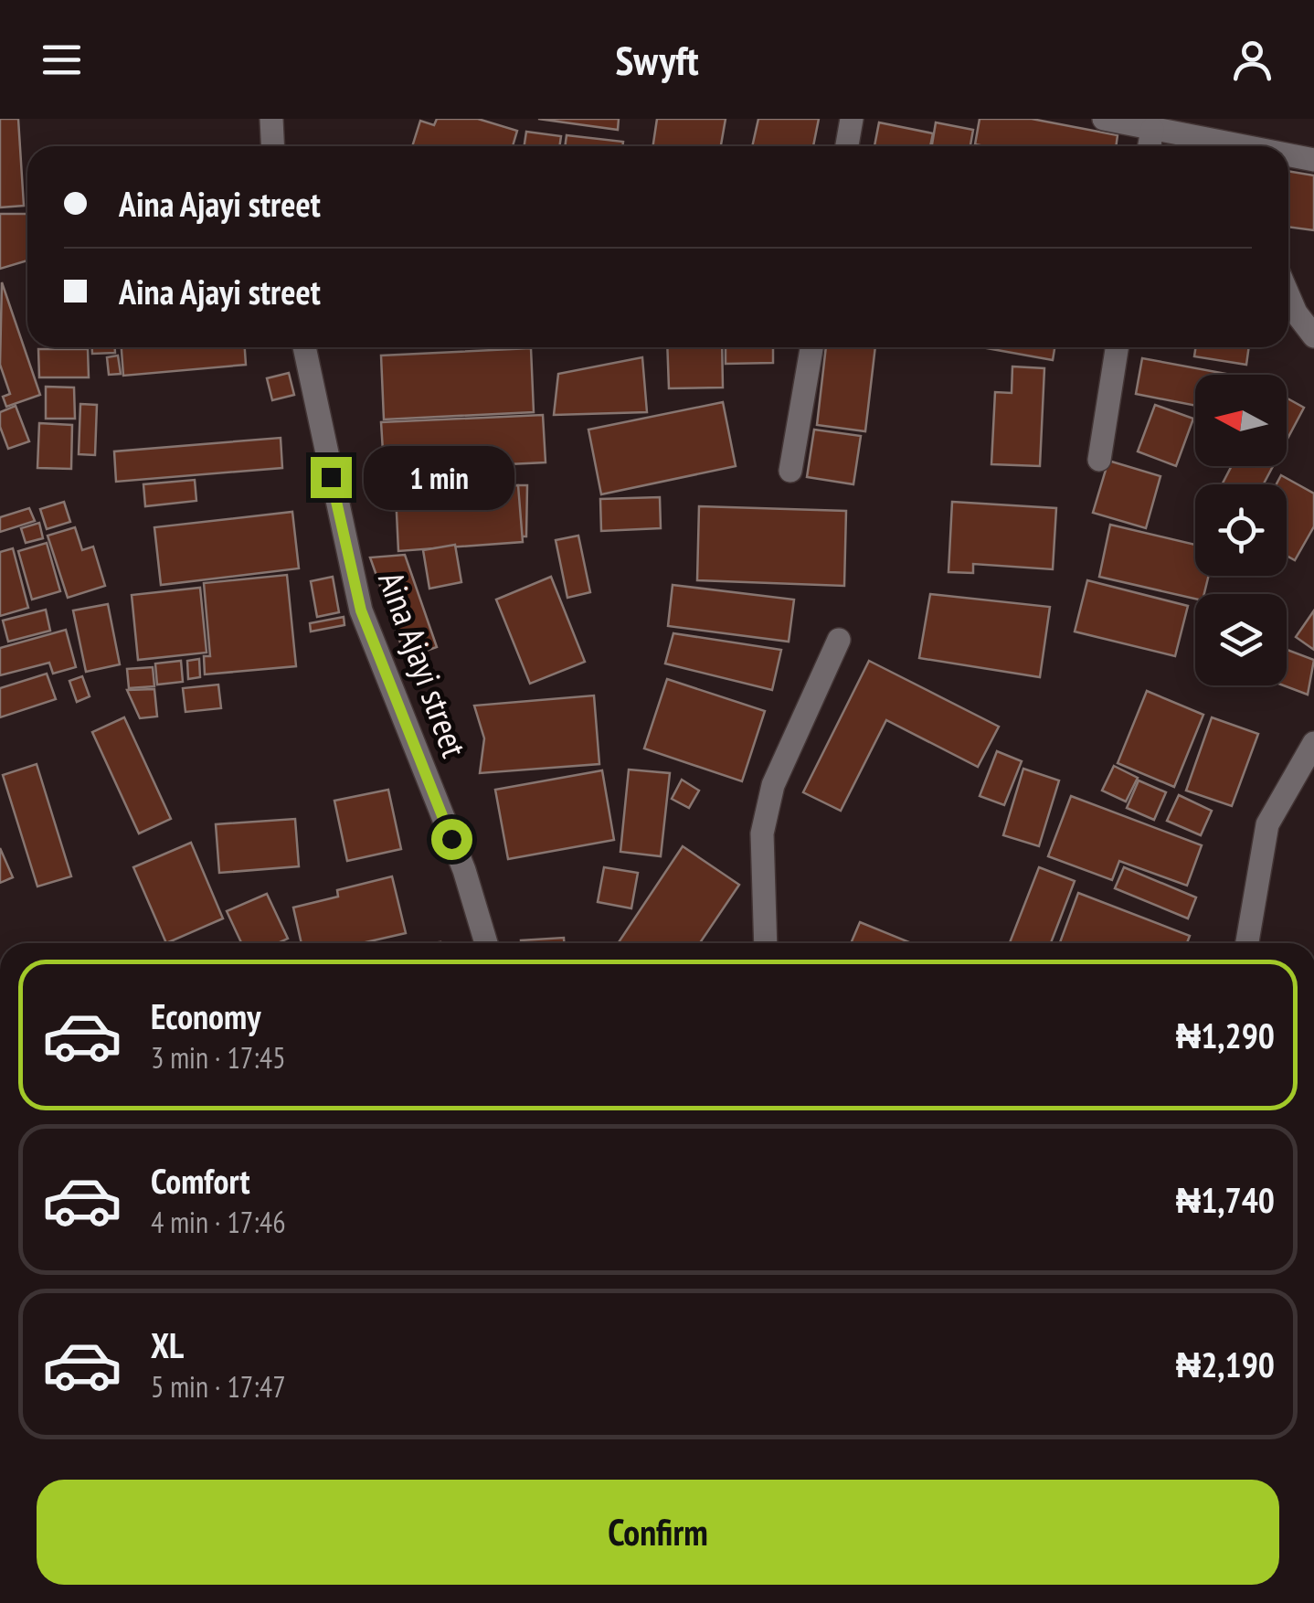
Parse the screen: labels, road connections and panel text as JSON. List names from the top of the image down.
{
  "streets": {
    "street": ["Aina Ajayi street"]
  },
  "north": "left",
  "page": {
    "header": "Swyft",
    "banner": ["Aina Ajayi street", "Aina Ajayi street"],
    "bubble": "1 min",
    "list": [
      {
        "name": "Economy",
        "note": "3 min · 17:45",
        "value": "₦1,290"
      },
      {
        "name": "Comfort",
        "note": "4 min · 17:46",
        "value": "₦1,740"
      },
      {
        "name": "XL",
        "note": "5 min · 17:47",
        "value": "₦2,190"
      }
    ],
    "buttons": "Confirm"
  }
}
